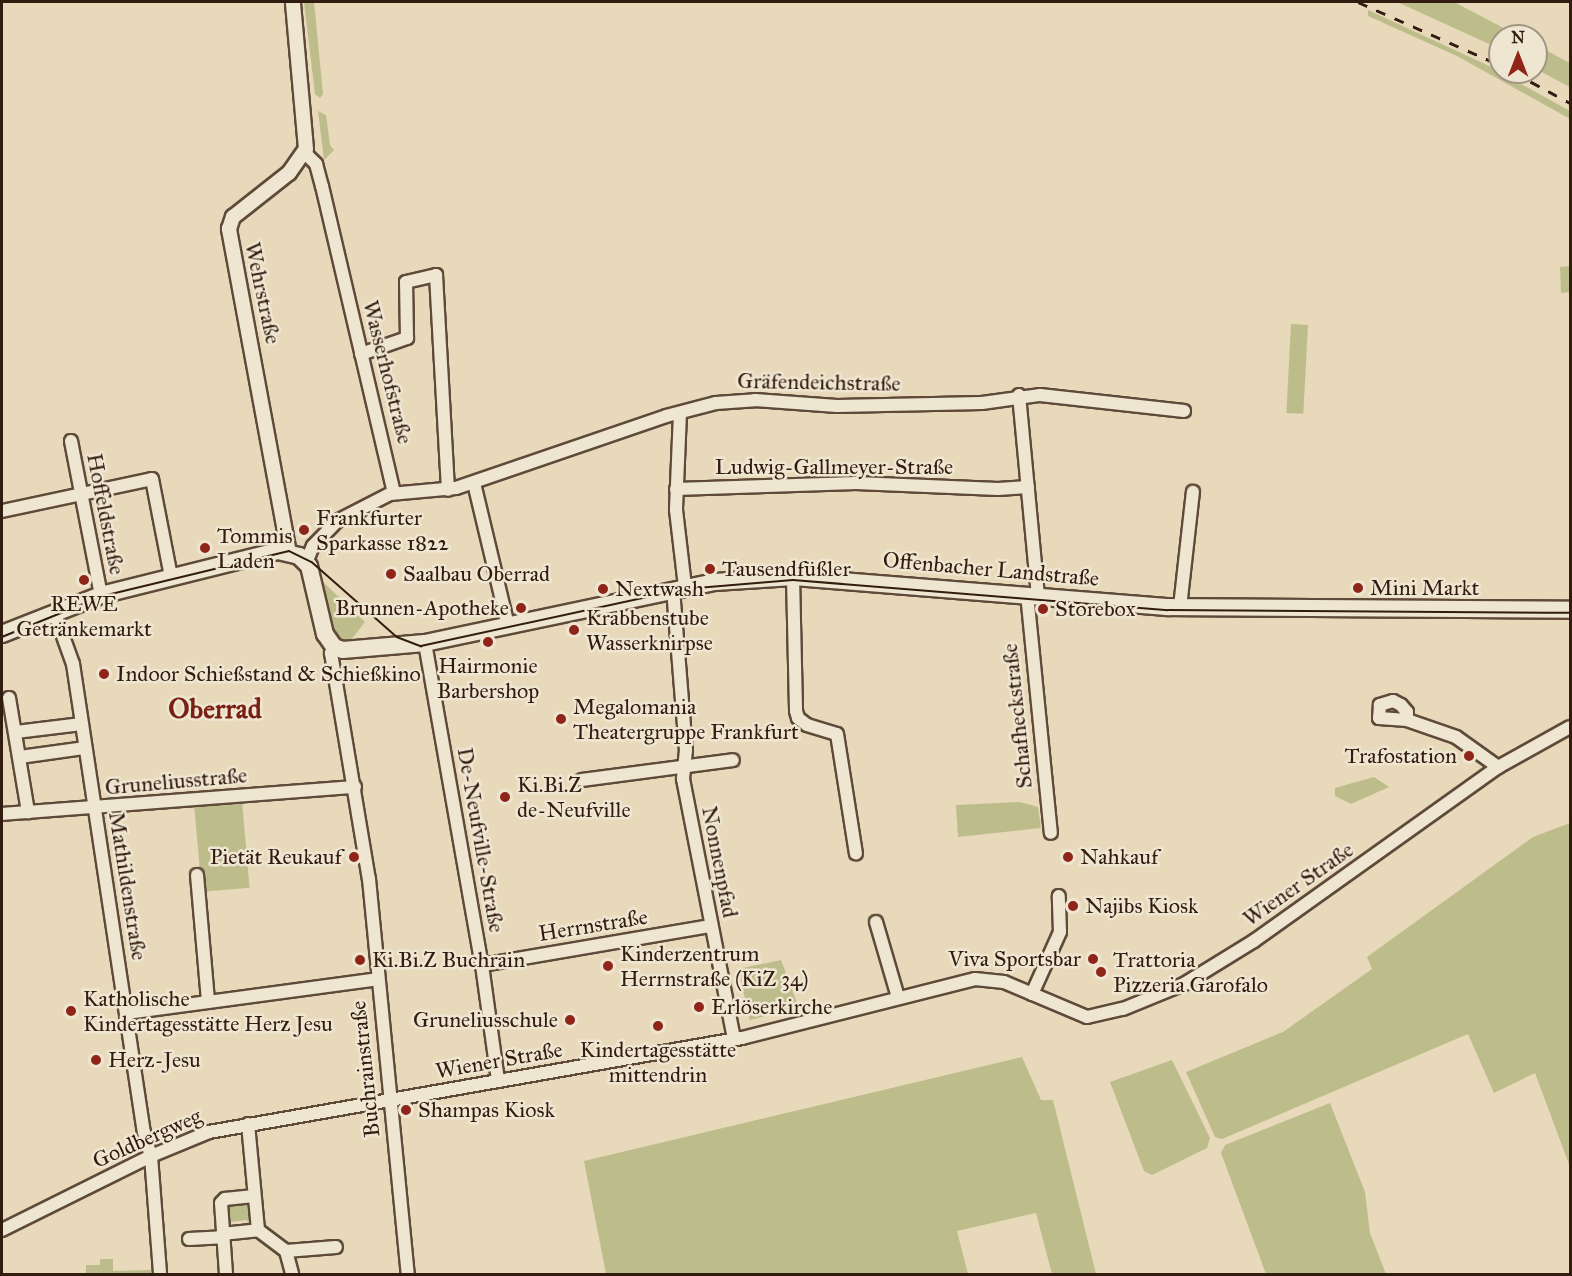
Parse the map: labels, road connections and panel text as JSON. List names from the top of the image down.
{
  "streets": {
    "main road": ["Offenbacher Landstraße"],
    "street": [
      "Wehrstraße",
      "Wasserhofstraße",
      "Gräfendeichstraße",
      "Ludwig-Gallmeyer-Straße",
      "Hoffeldstraße",
      "Schafheckstraße",
      "Gruneliusstraße",
      "De-Neufville-Straße",
      "Nonnenpfad",
      "Wiener Straße",
      "Mathildenstraße",
      "Herrnstraße",
      "Buchrainstraße",
      "Goldbergweg"
    ]
  },
  "crossings": [
    ["Wehrstraße", "Wasserhofstraße"],
    ["Wasserhofstraße", "Gräfendeichstraße"],
    ["Gräfendeichstraße", "Schafheckstraße"],
    ["Gräfendeichstraße", "Nonnenpfad"],
    ["Ludwig-Gallmeyer-Straße", "Schafheckstraße"],
    ["Ludwig-Gallmeyer-Straße", "Nonnenpfad"],
    ["Offenbacher Landstraße", "Schafheckstraße"],
    ["Offenbacher Landstraße", "De-Neufville-Straße"],
    ["Offenbacher Landstraße", "Nonnenpfad"],
    ["Offenbacher Landstraße", "Buchrainstraße"],
    ["Gruneliusstraße", "Mathildenstraße"],
    ["Gruneliusstraße", "Buchrainstraße"],
    ["De-Neufville-Straße", "Wiener Straße"],
    ["De-Neufville-Straße", "Herrnstraße"],
    ["Nonnenpfad", "Wiener Straße"],
    ["Nonnenpfad", "Herrnstraße"],
    ["Wiener Straße", "Buchrainstraße"],
    ["Wiener Straße", "Goldbergweg"],
    ["Mathildenstraße", "Goldbergweg"],
    ["Buchrainstraße", "Goldbergweg"]
  ],
  "districts": ["Oberrad"],
  "places": [
    "Frankfurter Sparkasse 1822",
    "Tommis Laden",
    "Tausendfüßler",
    "Saalbau Oberrad",
    "REWE Getränkemarkt",
    "Mini Markt",
    "Nextwash",
    "Brunnen-Apotheke",
    "Storebox",
    "Krabbenstube Wasserknirpse",
    "Hairmonie Barbershop",
    "Indoor Schießstand & Schießkino",
    "Megalomania Theatergruppe Frankfurt",
    "Trafostation",
    "Ki.Bi.Z de-Neufville",
    "Pietät Reukauf",
    "Nahkauf",
    "Najibs Kiosk",
    "Viva Sportsbar",
    "Ki.Bi.Z Buchrain",
    "Kinderzentrum Herrnstraße (KiZ 34)",
    "Trattoria Pizzeria Garofalo",
    "Erlöserkirche",
    "Katholische Kindertagesstätte Herz Jesu",
    "Gruneliusschule",
    "Kindertagesstätte mittendrin",
    "Herz-Jesu",
    "Shampas Kiosk"
  ],
  "north": "top"
}
